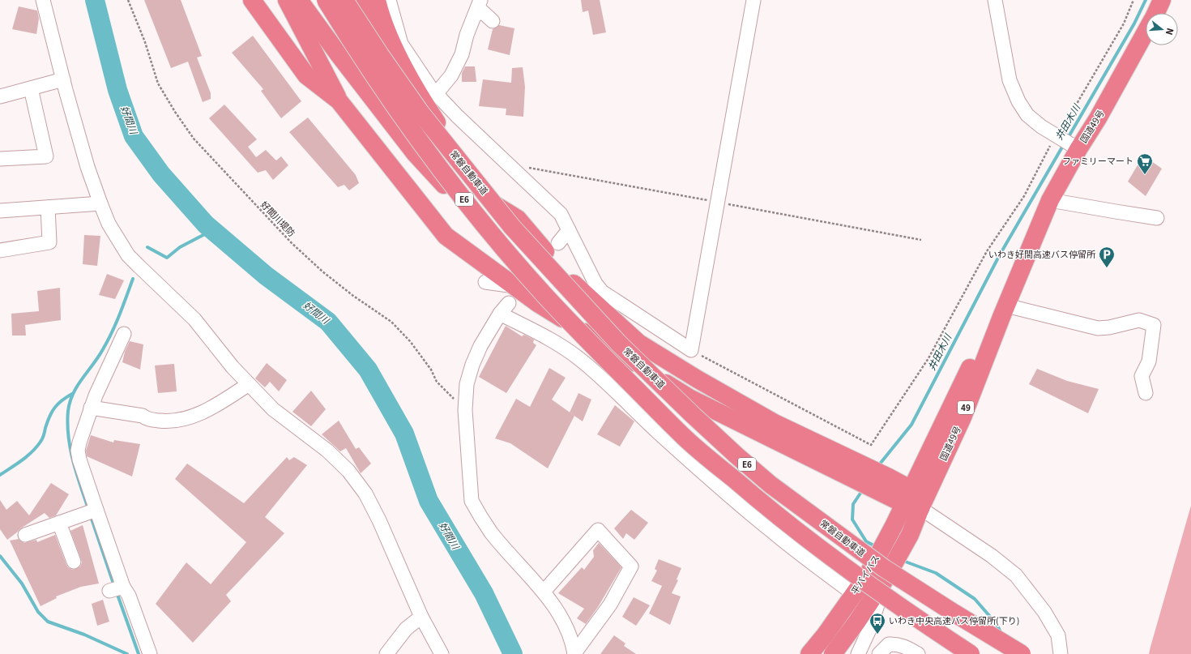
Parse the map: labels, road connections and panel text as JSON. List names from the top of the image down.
{
  "streets": {
    "highway": [
      "国道49号",
      "常磐自動車道",
      "E6",
      "49",
      "平バイパス"
    ],
    "path": ["好間川堤防"]
  },
  "crossings": [
    ["国道49号", "平バイパス"]
  ],
  "water": ["好間川", "井田木川"],
  "places": {
    "supermarket": ["ファミリーマート"],
    "parking": ["いわき好間高速バス停留所"],
    "bus stop": ["いわき中央高速バス停留所(下り)"]
  },
  "north": "right"
}
